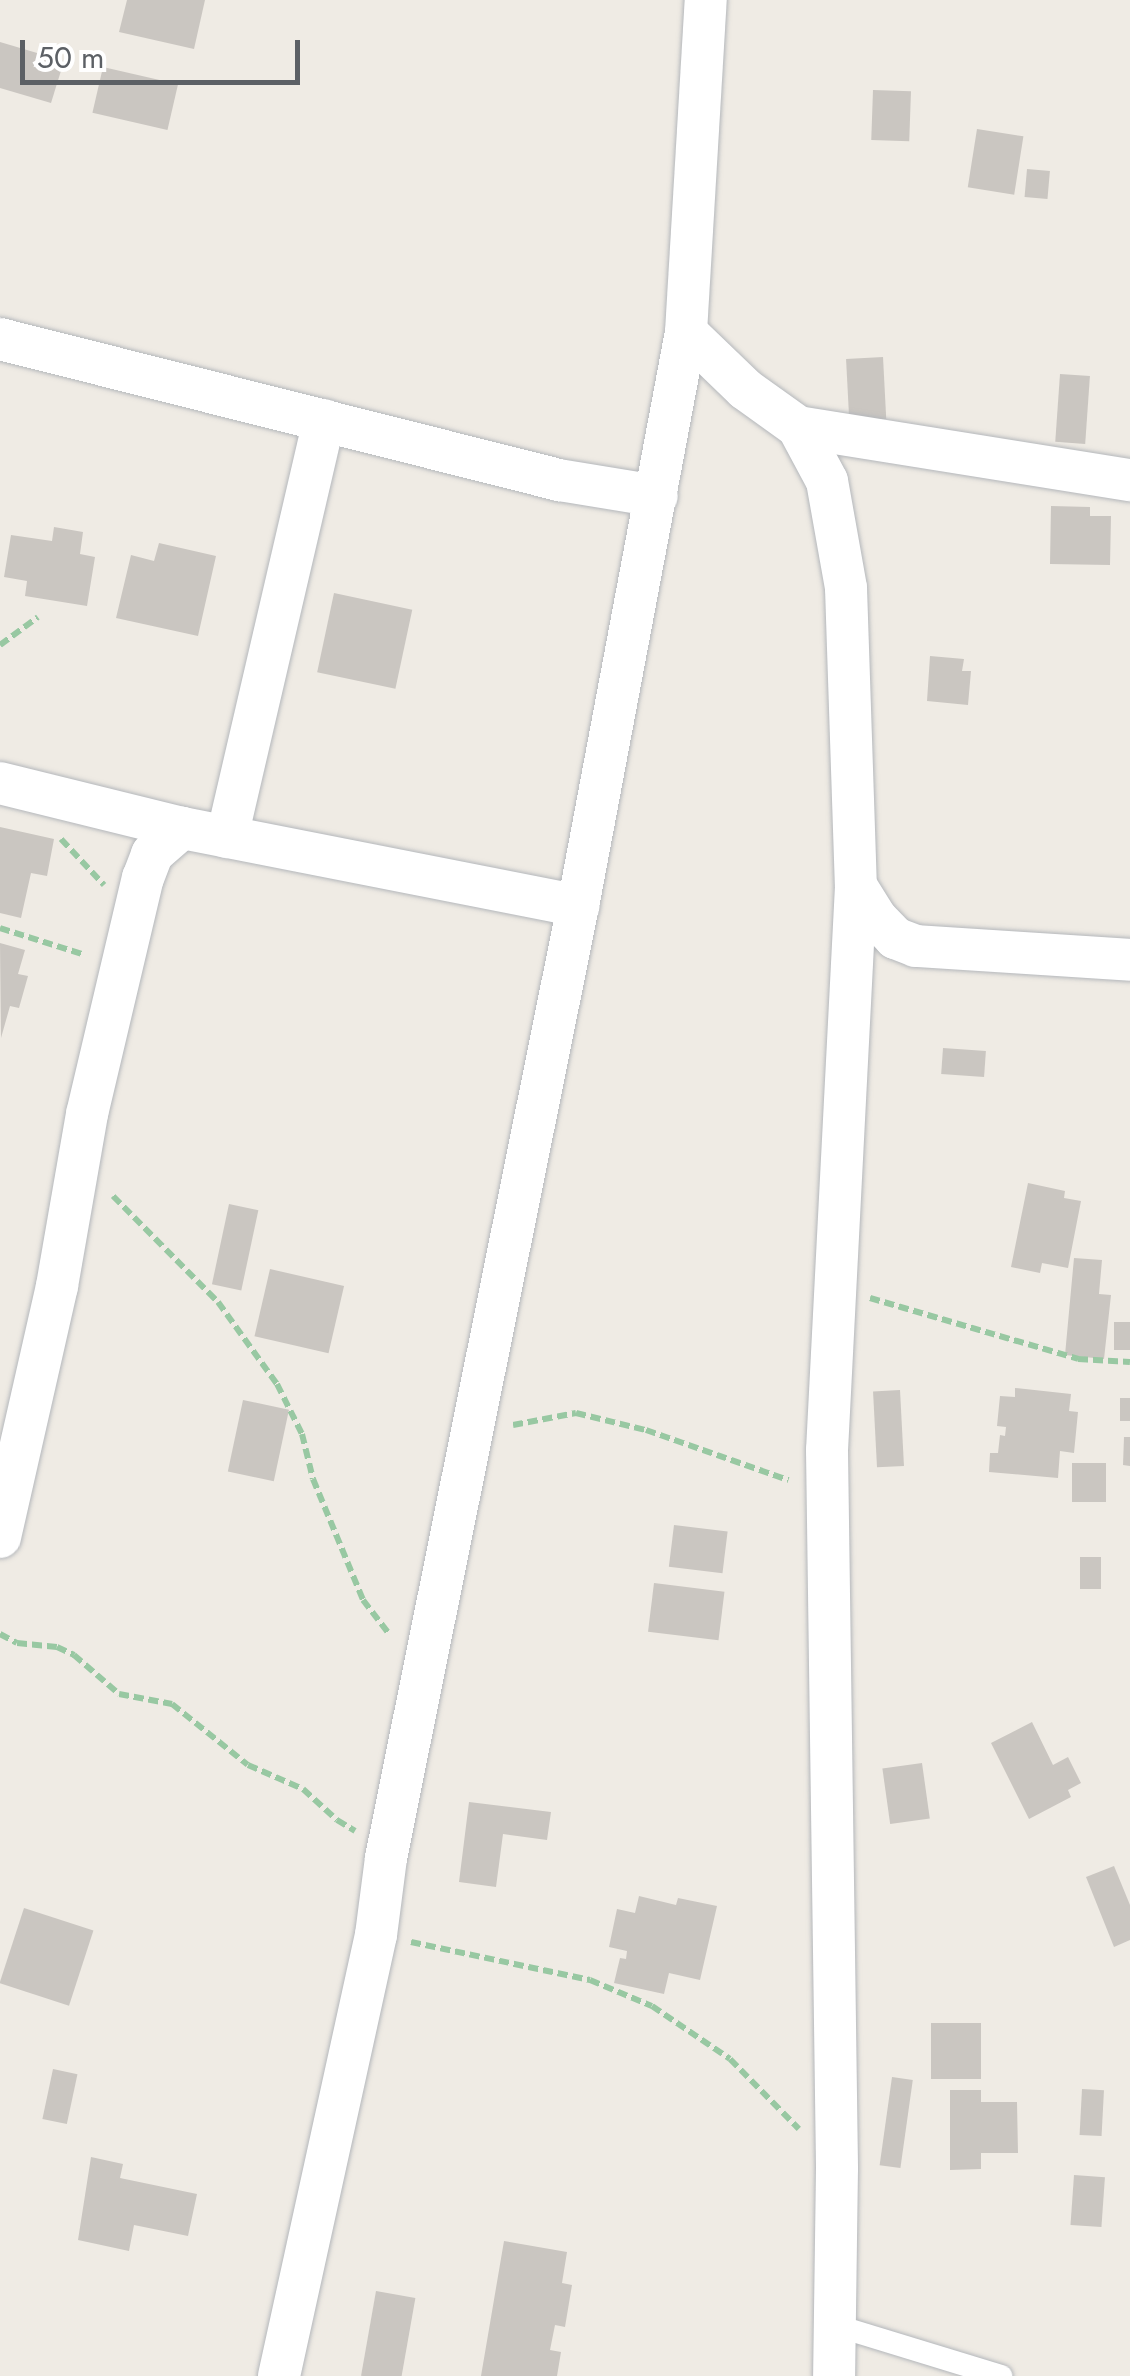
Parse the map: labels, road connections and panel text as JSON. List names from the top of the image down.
{
  "scale_bar": "50 m"
}
